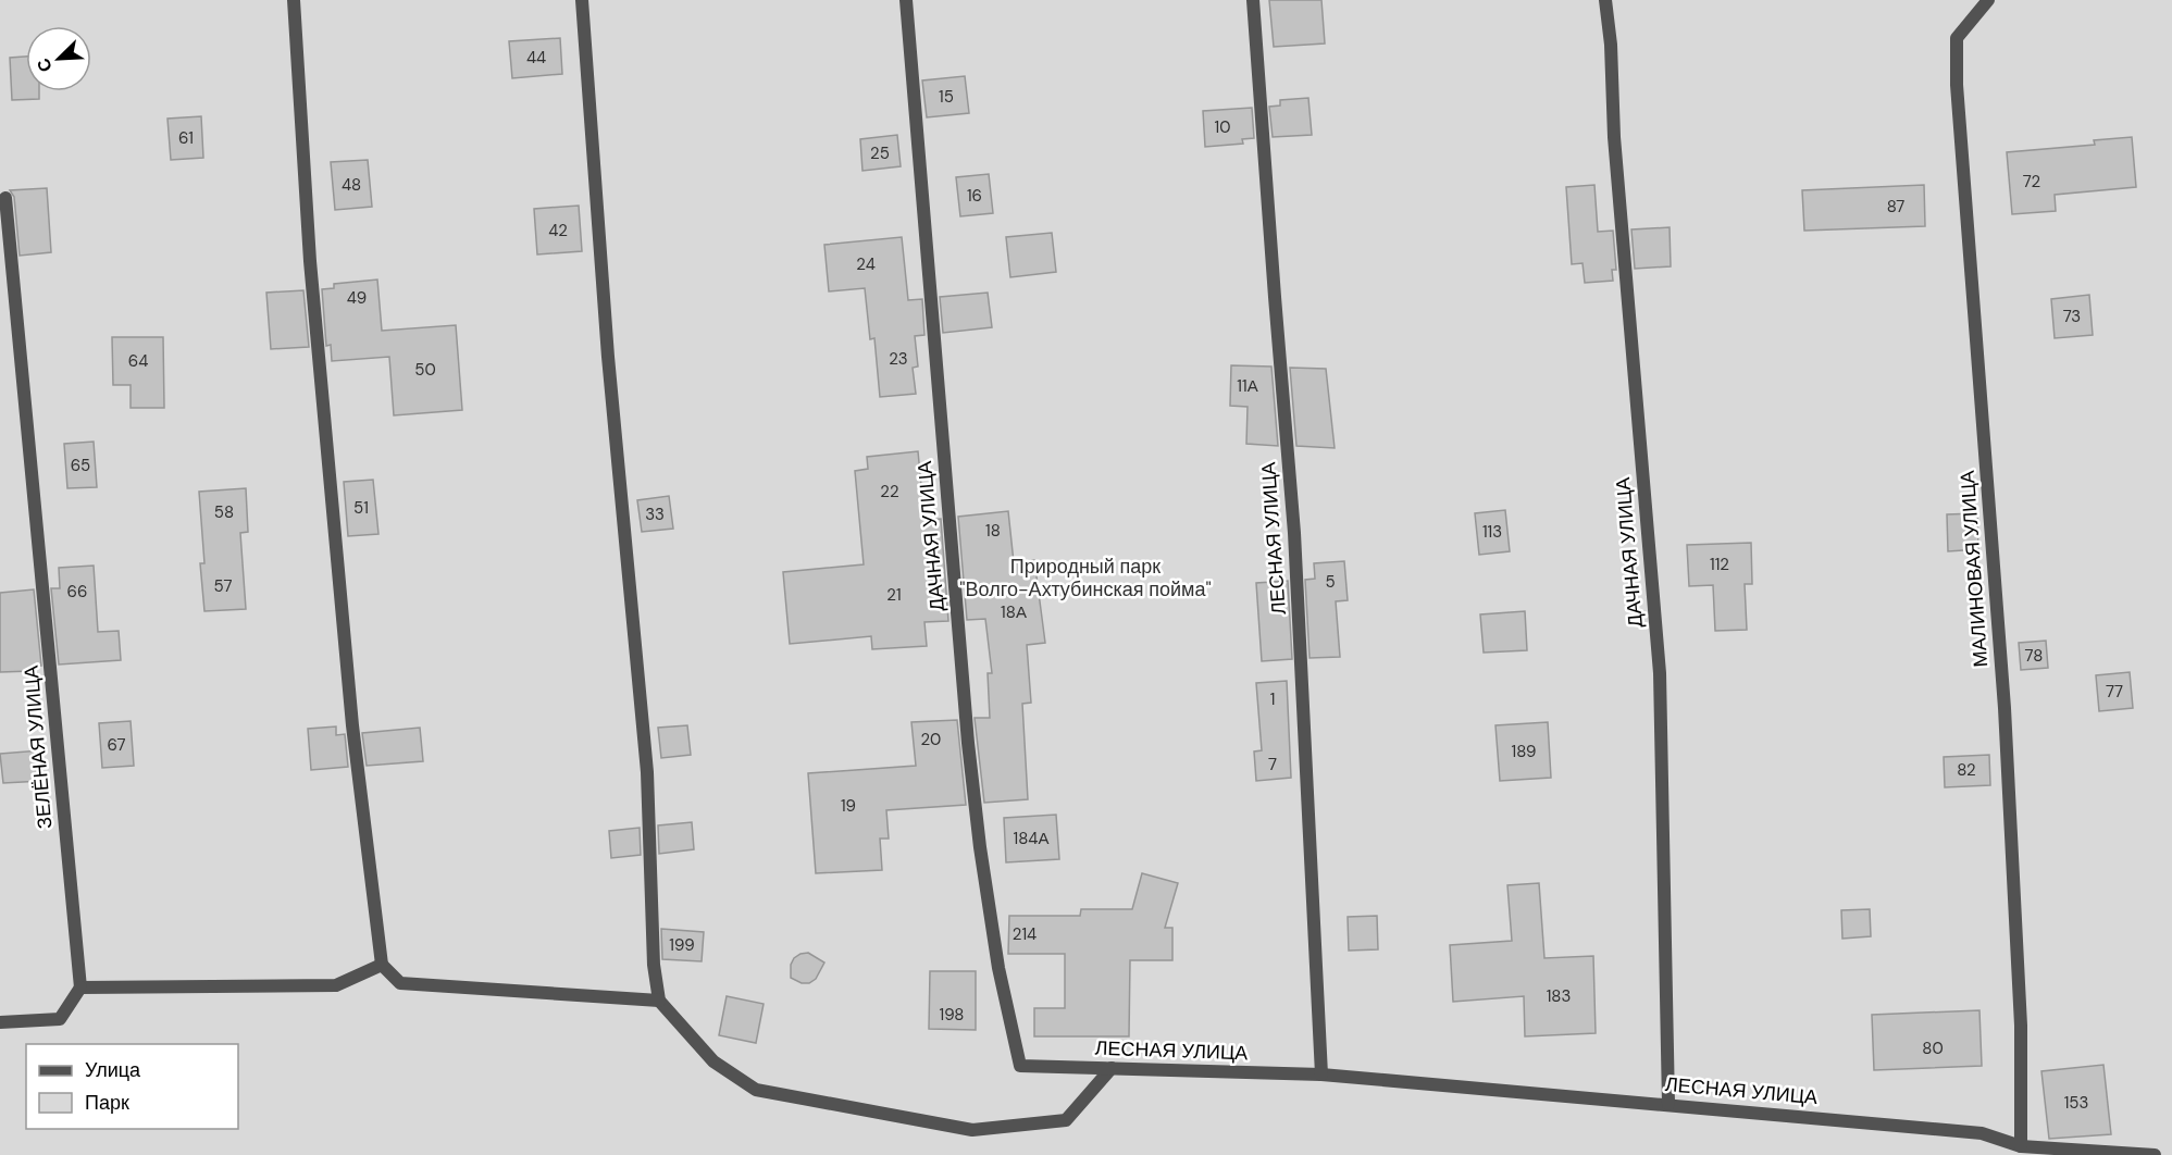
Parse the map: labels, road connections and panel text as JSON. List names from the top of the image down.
{
  "streets": {
    "street": [
      "ДАЧНАЯ УЛИЦА",
      "ЛЕСНАЯ УЛИЦА",
      "МАЛИНОВАЯ УЛИЦА",
      "ЗЕЛЁНАЯ УЛИЦА"
    ]
  },
  "crossings": [
    ["ДАЧНАЯ УЛИЦА", "ЛЕСНАЯ УЛИЦА"],
    ["ЛЕСНАЯ УЛИЦА", "МАЛИНОВАЯ УЛИЦА"]
  ],
  "parks": ["Природный парк \"Волго-Ахтубинская пойма\""],
  "house_numbers": [
    "44",
    "15",
    "10",
    "61",
    "25",
    "72",
    "48",
    "16",
    "87",
    "42",
    "24",
    "49",
    "73",
    "23",
    "64",
    "50",
    "11А",
    "65",
    "22",
    "51",
    "58",
    "33",
    "18",
    "113",
    "112",
    "5",
    "57",
    "66",
    "21",
    "18А",
    "78",
    "77",
    "1",
    "20",
    "67",
    "189",
    "7",
    "82",
    "19",
    "184А",
    "214",
    "199",
    "183",
    "198",
    "80",
    "153"
  ],
  "legend": ["Улица", "Парк"],
  "north": "bottom left"
}
